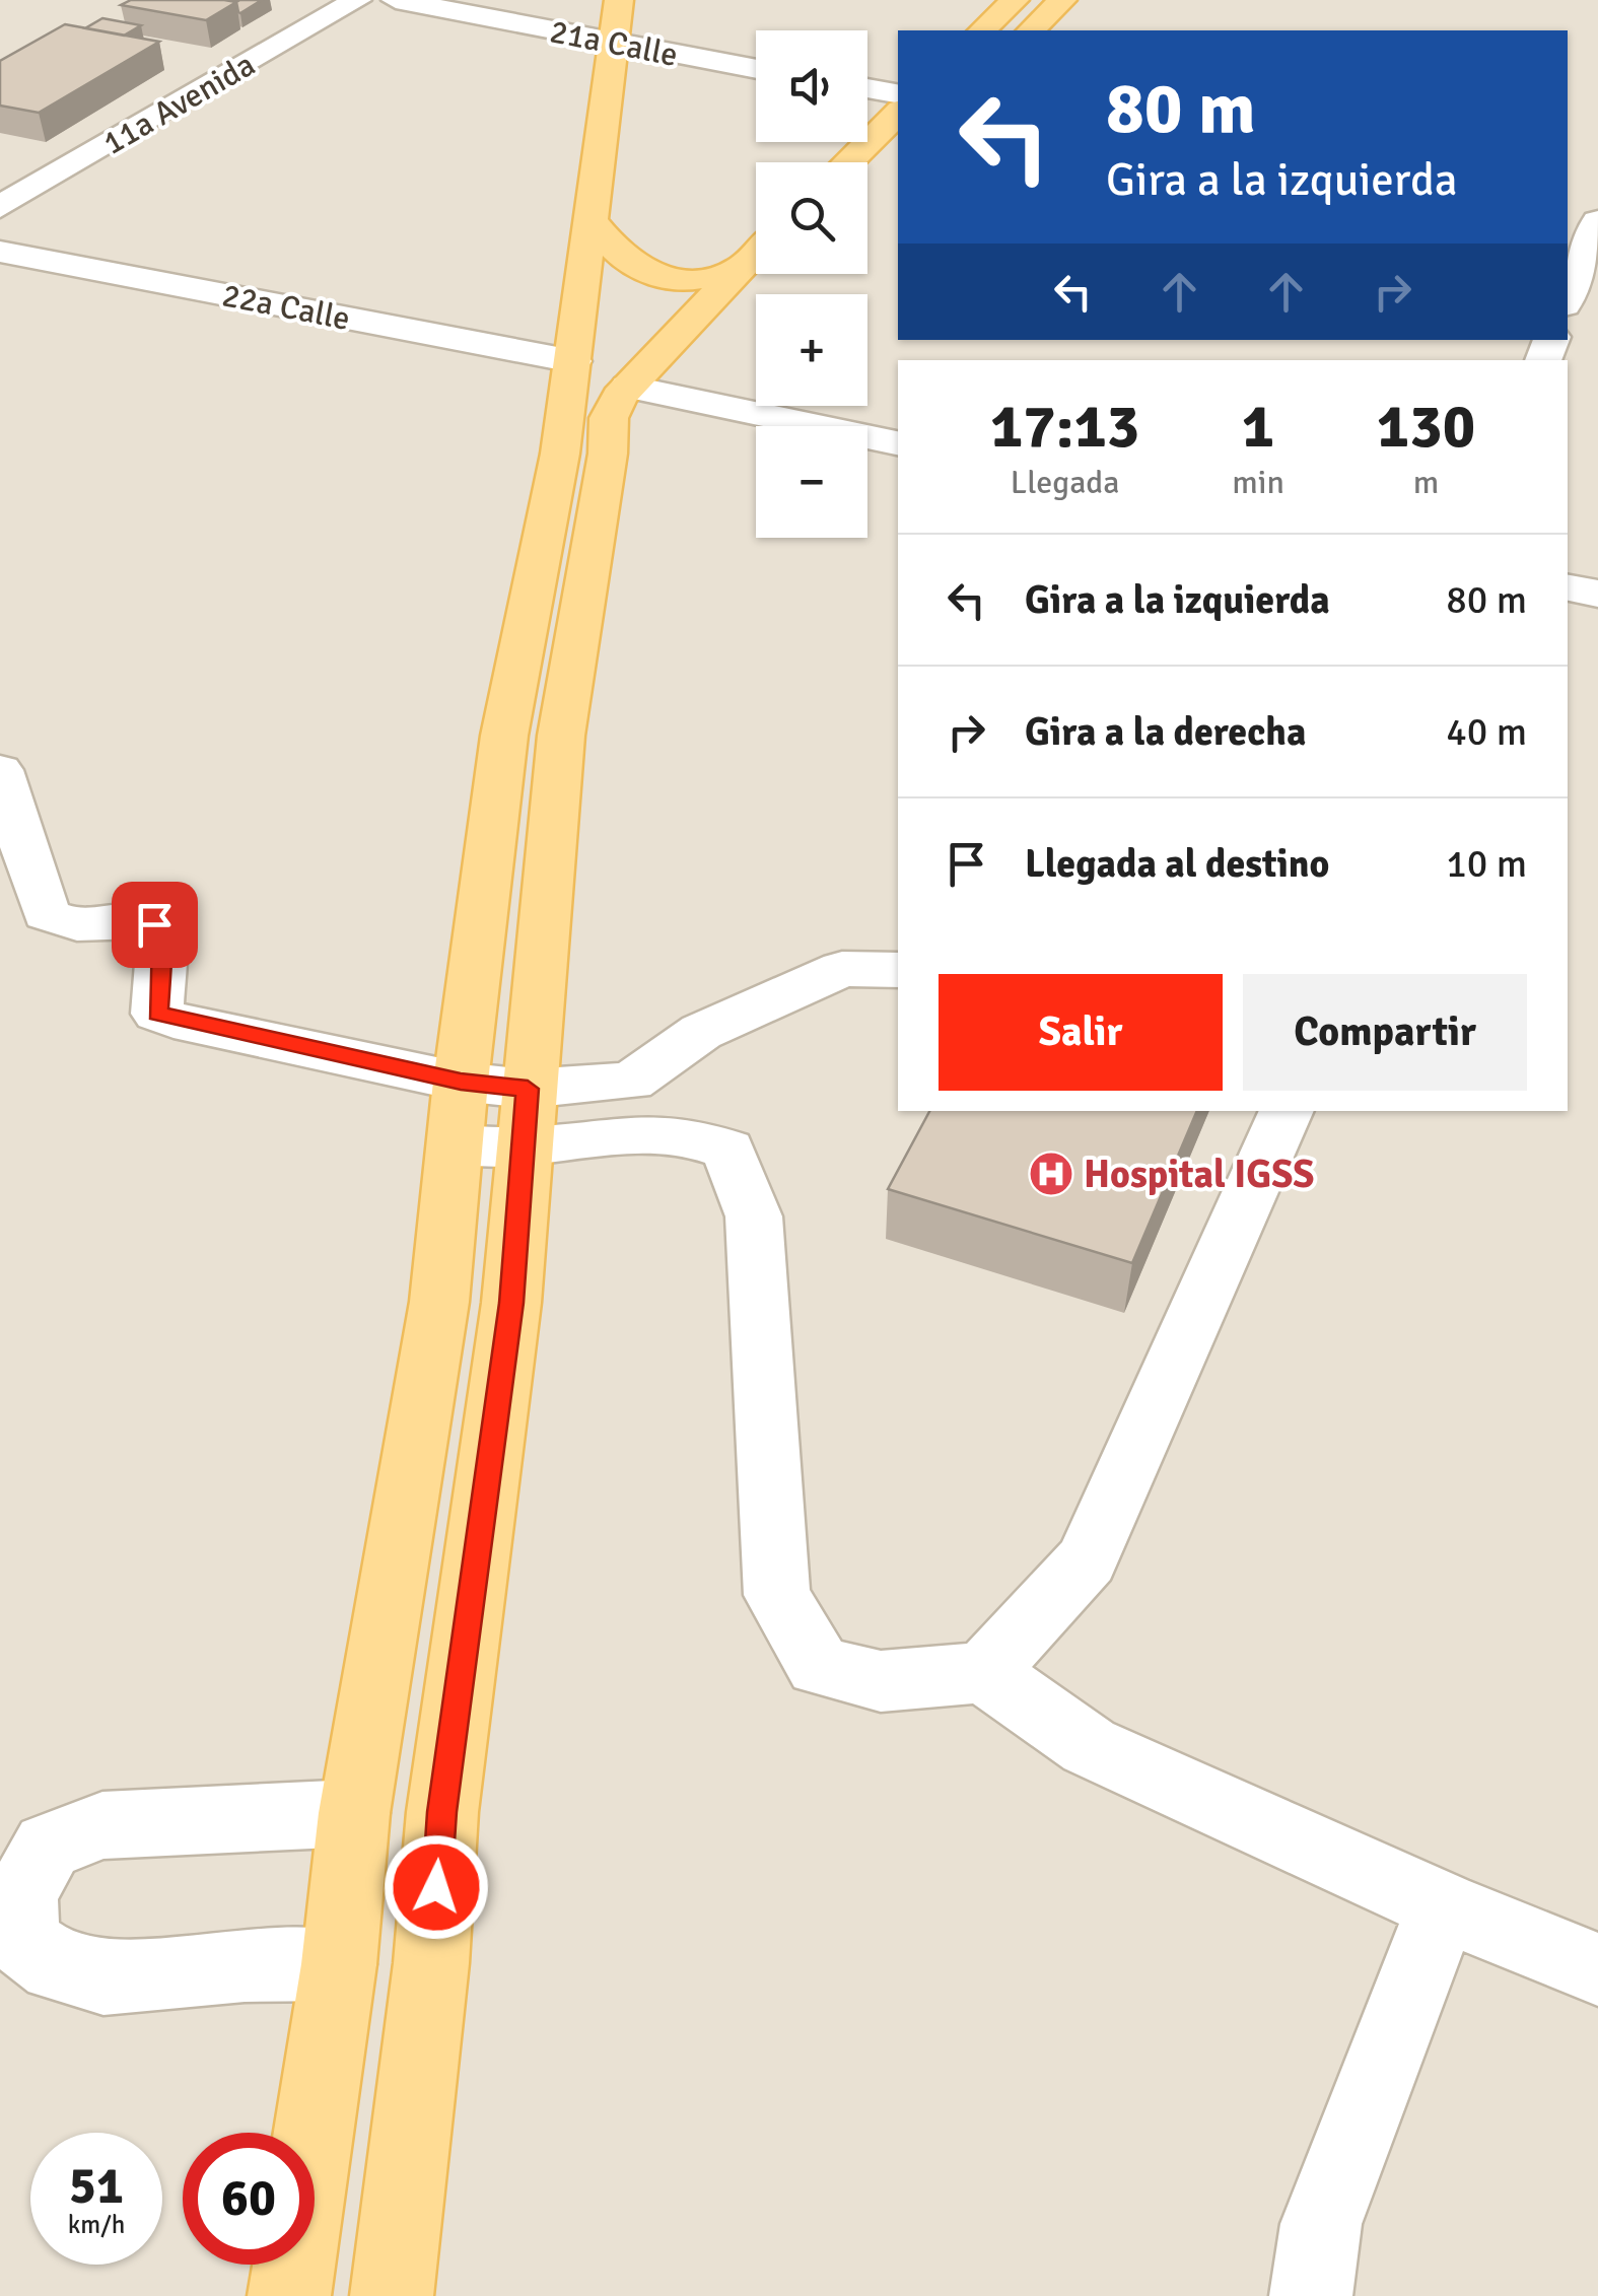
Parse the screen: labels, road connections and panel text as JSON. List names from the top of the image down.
{
  "streets": {
    "street": ["21a Calle", "11a Avenida", "22a Calle"]
  },
  "places": {
    "hospital": ["Hospital IGSS"]
  },
  "page": {
    "map_buttons": ["+", "−"],
    "turn": ["80 m", "Gira a la izquierda"],
    "eta": [
      "17:13",
      "Llegada",
      "1",
      "min",
      "130",
      "m"
    ],
    "list": [
      {
        "name": "Gira a la izquierda",
        "value": "80 m"
      },
      {
        "name": "Gira a la derecha",
        "value": "40 m"
      },
      {
        "name": "Llegada al destino",
        "value": "10 m"
      }
    ],
    "buttons": ["Salir", "Compartir"],
    "speed": "51 km/h",
    "limit": "60"
  }
}
